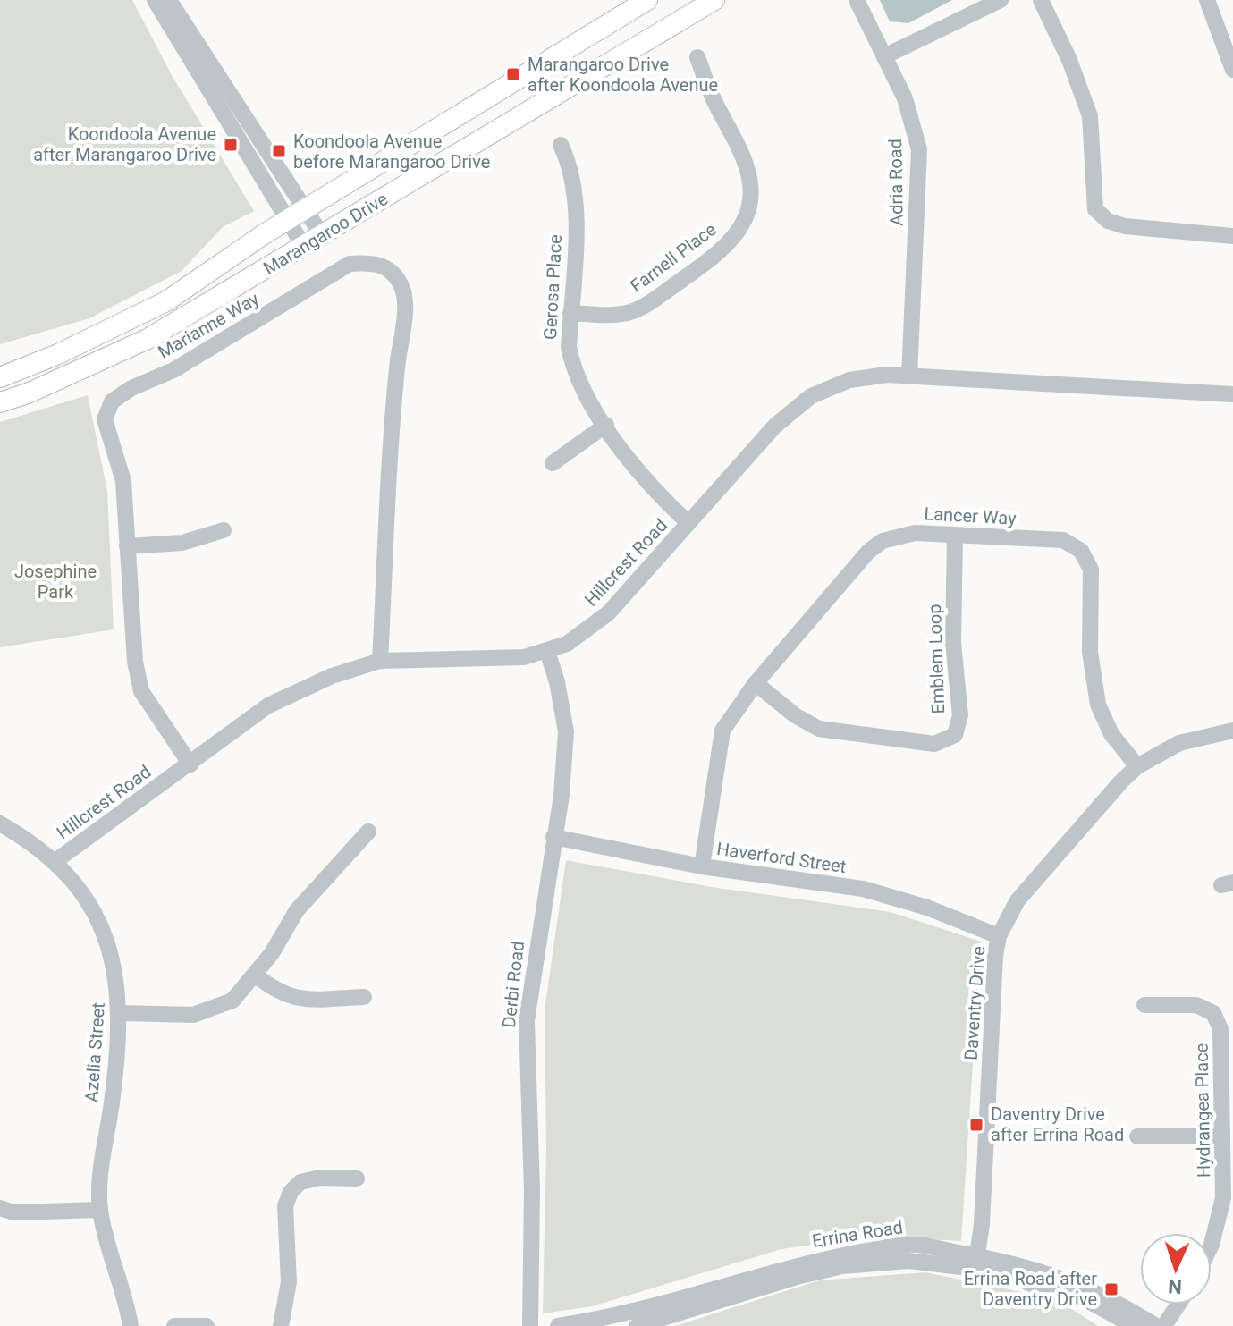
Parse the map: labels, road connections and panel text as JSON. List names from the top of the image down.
{
  "streets": {
    "main road": ["Marangaroo Drive"],
    "street": [
      "Adria Road",
      "Farnell Place",
      "Gerosa Place",
      "Marianne Way",
      "Lancer Way",
      "Hillcrest Road",
      "Emblem Loop",
      "Haverford Street",
      "Derbi Road",
      "Daventry Drive",
      "Azelia Street",
      "Hydrangea Place",
      "Errina Road"
    ]
  },
  "crossings": [
    ["Adria Road", "Hillcrest Road"],
    ["Farnell Place", "Gerosa Place"],
    ["Gerosa Place", "Hillcrest Road"],
    ["Marianne Way", "Hillcrest Road"],
    ["Lancer Way", "Emblem Loop"],
    ["Lancer Way", "Haverford Street"],
    ["Lancer Way", "Daventry Drive"],
    ["Hillcrest Road", "Derbi Road"],
    ["Hillcrest Road", "Azelia Street"],
    ["Haverford Street", "Derbi Road"],
    ["Haverford Street", "Daventry Drive"],
    ["Daventry Drive", "Errina Road"]
  ],
  "parks": ["Josephine Park"],
  "places": {
    "transit": [
      "Marangaroo Drive after Koondoola Avenue",
      "Koondoola Avenue after Marangaroo Drive",
      "Koondoola Avenue before Marangaroo Drive",
      "Daventry Drive after Errina Road",
      "Errina Road after Daventry Drive"
    ]
  },
  "north": "bottom"
}
